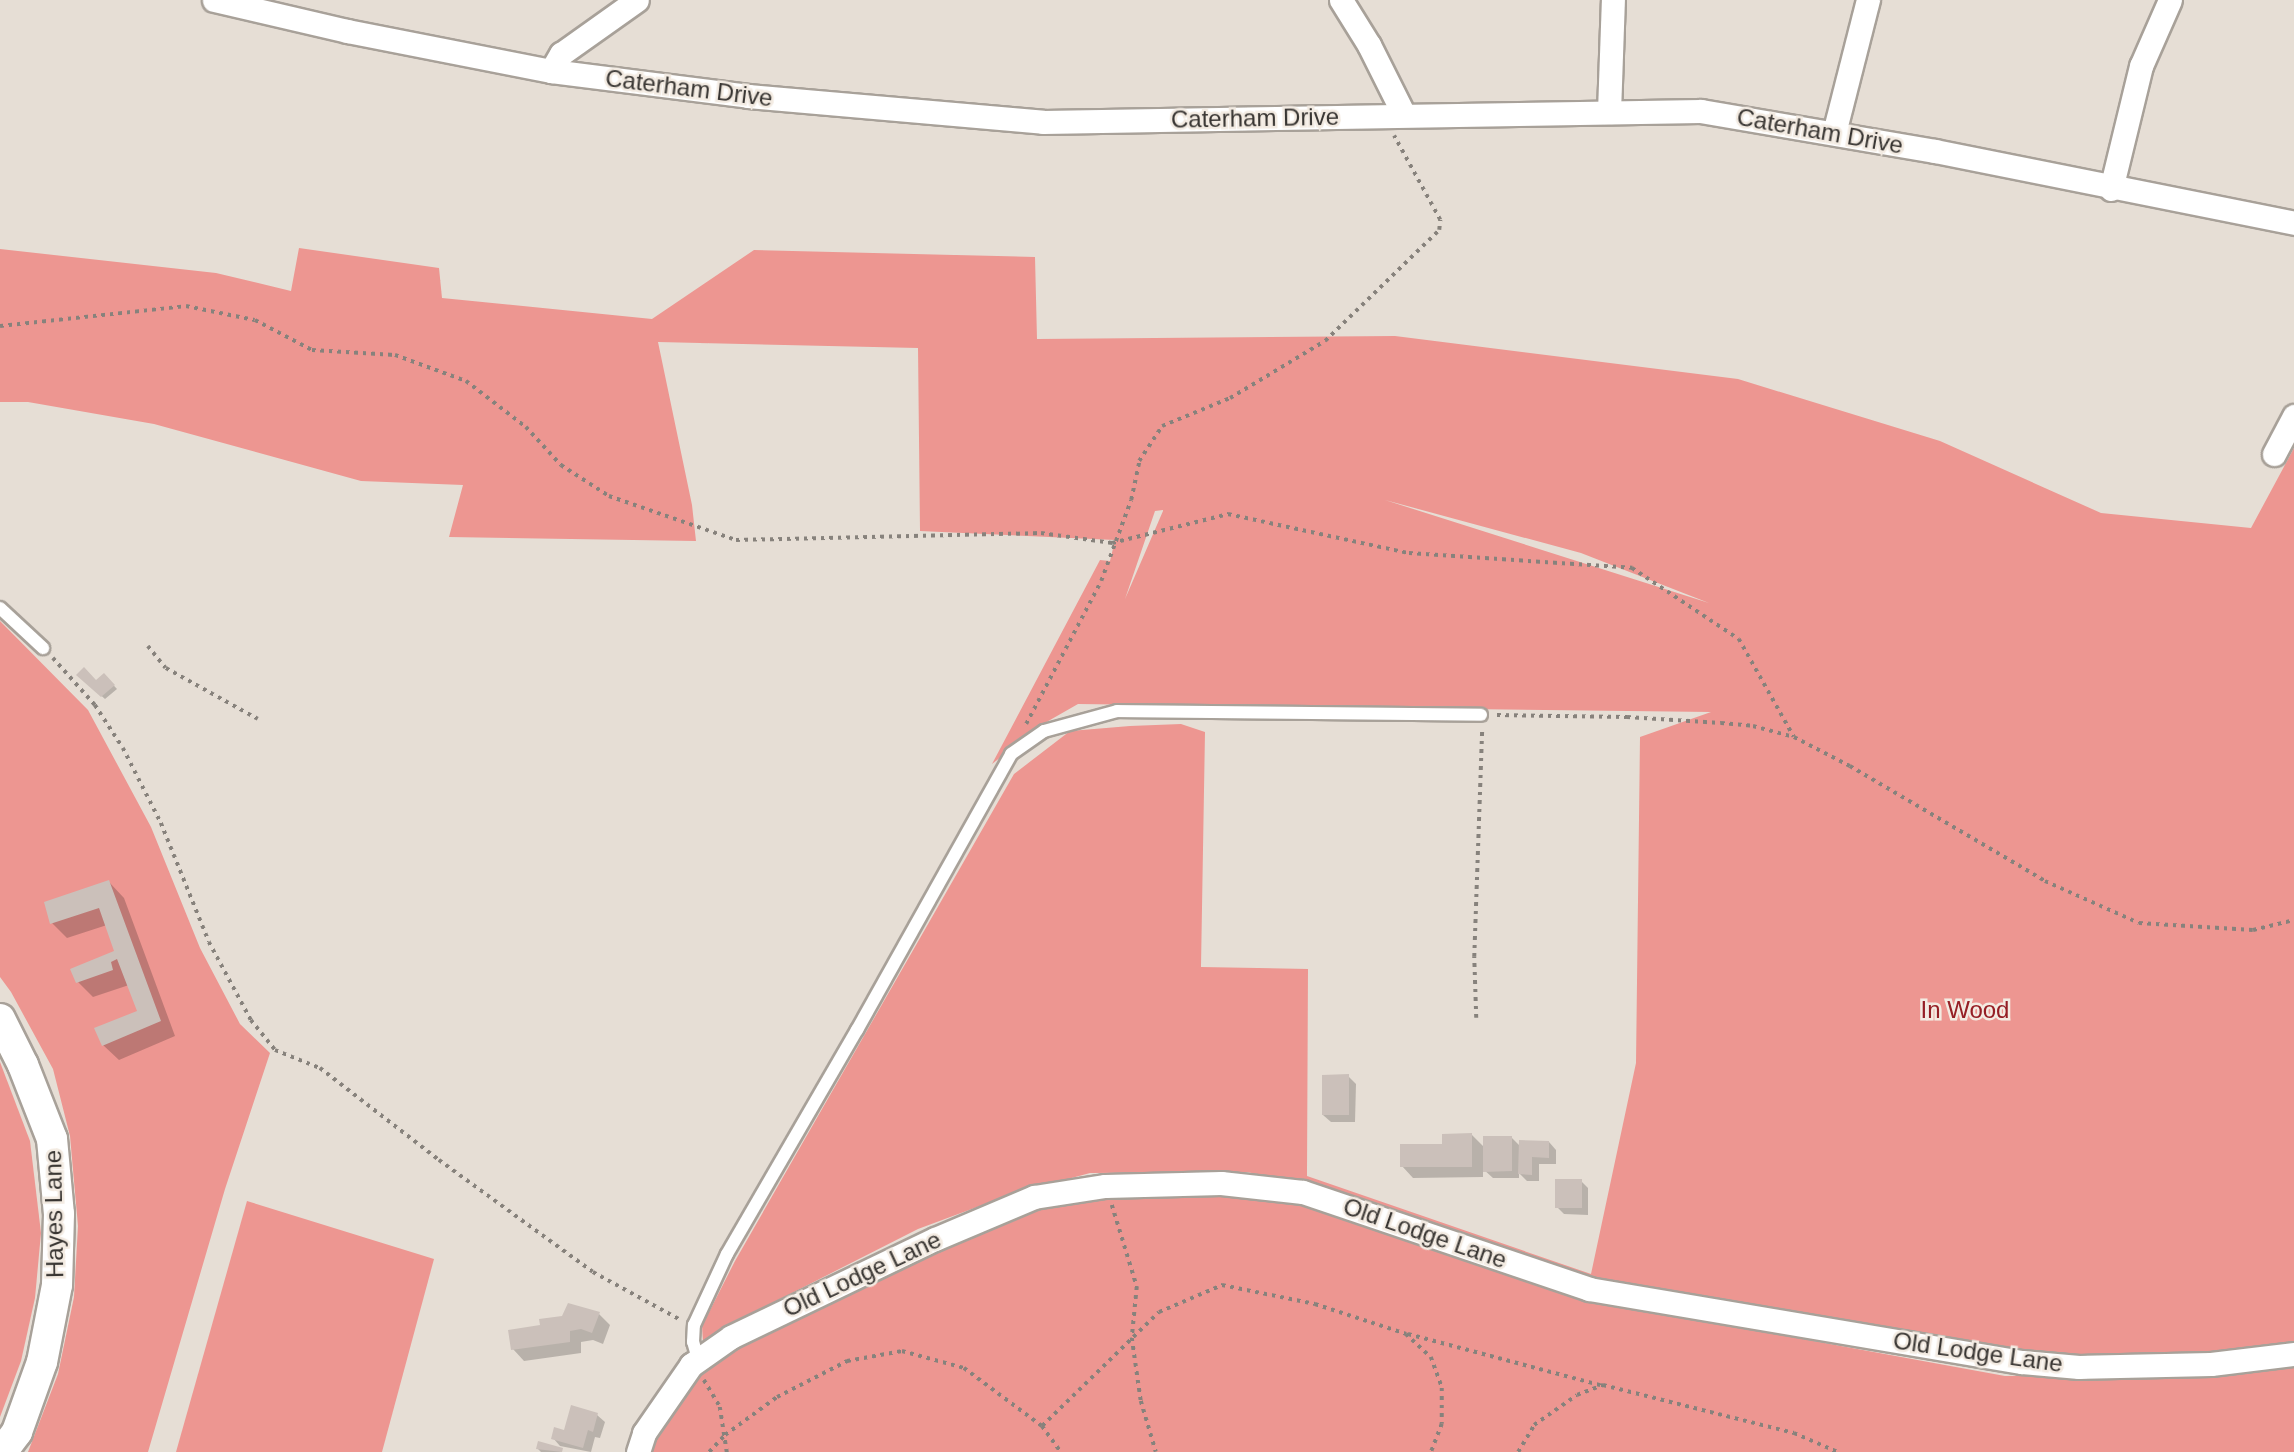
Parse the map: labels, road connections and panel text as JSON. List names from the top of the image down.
{
  "streets": {
    "street": ["Caterham Drive", "Hayes Lane", "Old Lodge Lane"]
  },
  "parks": ["In Wood"]
}
